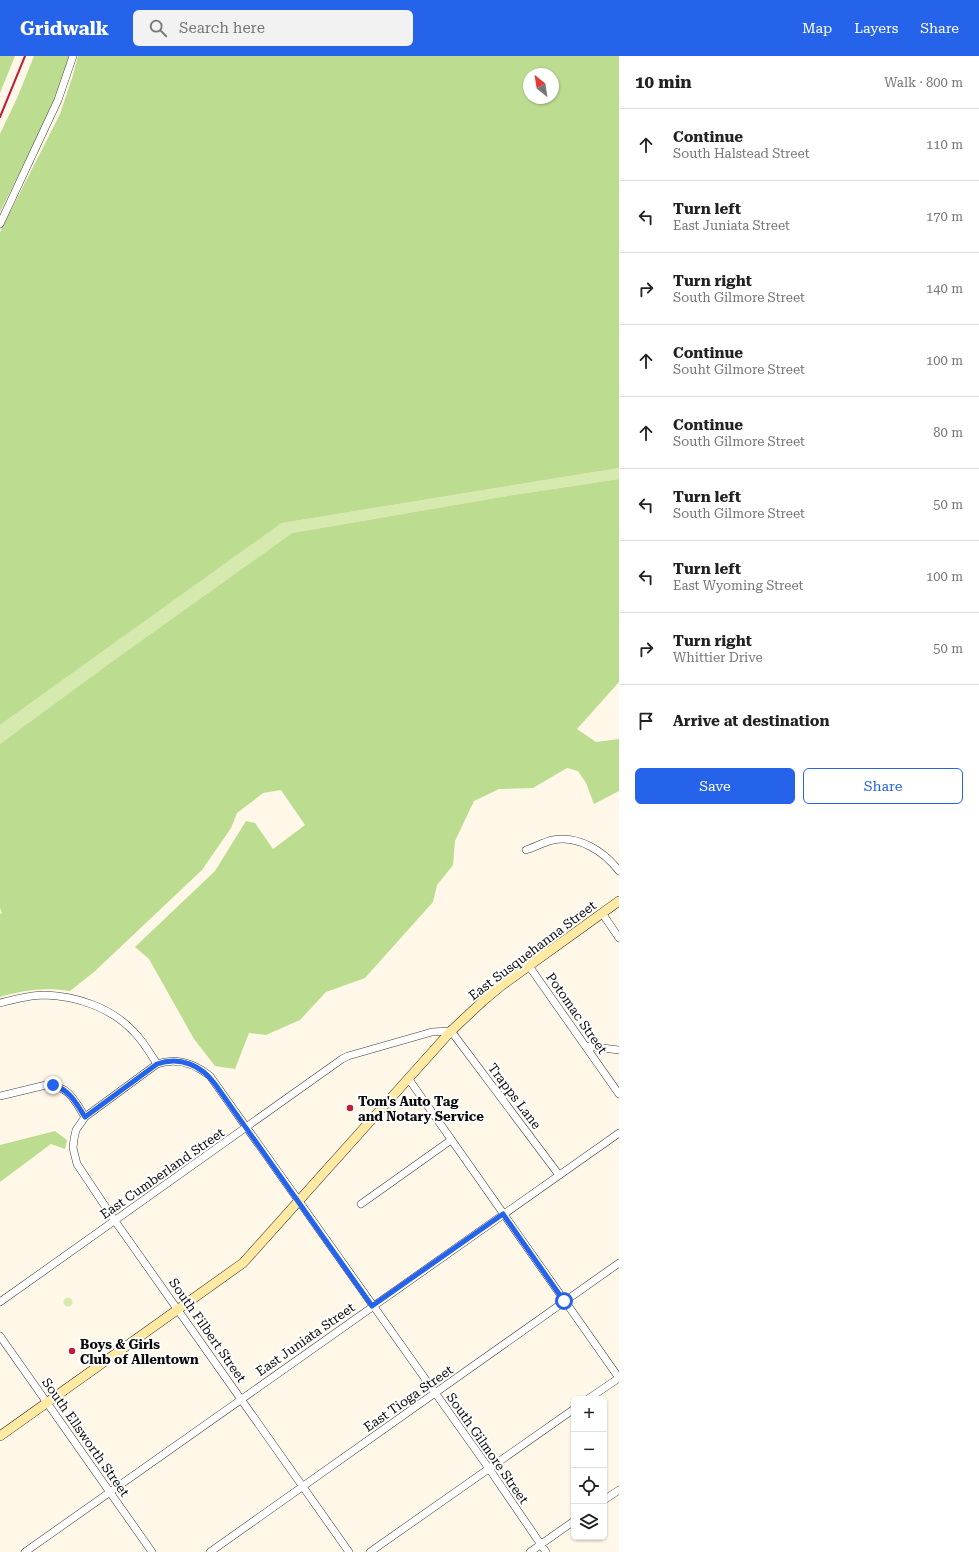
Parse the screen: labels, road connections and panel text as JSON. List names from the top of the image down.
{
  "streets": {
    "main road": ["East Susquehanna Street"],
    "street": [
      "Potomac Street",
      "Trapps Lane",
      "East Cumberland Street",
      "South Filbert Street",
      "East Juniata Street",
      "East Tioga Street",
      "South Ellsworth Street",
      "South Gilmore Street"
    ]
  },
  "crossings": [
    ["East Susquehanna Street", "Potomac Street"],
    ["East Susquehanna Street", "Trapps Lane"],
    ["East Susquehanna Street", "East Cumberland Street"],
    ["East Susquehanna Street", "South Filbert Street"],
    ["East Susquehanna Street", "South Ellsworth Street"],
    ["East Susquehanna Street", "South Gilmore Street"],
    ["Trapps Lane", "East Cumberland Street"],
    ["Trapps Lane", "East Juniata Street"],
    ["East Cumberland Street", "South Filbert Street"],
    ["East Cumberland Street", "South Gilmore Street"],
    ["South Filbert Street", "East Juniata Street"],
    ["South Filbert Street", "East Tioga Street"],
    ["East Juniata Street", "South Ellsworth Street"],
    ["East Juniata Street", "South Gilmore Street"],
    ["East Tioga Street", "South Gilmore Street"]
  ],
  "places": ["Tom's Auto Tag and Notary Service", "Boys & Girls Club of Allentown"],
  "north": "top left",
  "page": {
    "header": "Gridwalk",
    "search": "Search here",
    "nav": ["Map", "Layers", "Share"],
    "heading": ["10 min", "Walk · 800 m"],
    "list": [
      ["Continue", "South Halstead Street", "110 m"],
      ["Turn left", "East Juniata Street", "170 m"],
      ["Turn right", "South Gilmore Street", "140 m"],
      ["Continue", "Souht Gilmore Street", "100 m"],
      ["Continue", "South Gilmore Street", "80 m"],
      ["Turn left", "South Gilmore Street", "50 m"],
      ["Turn left", "East Wyoming Street", "100 m"],
      ["Turn right", "Whittier Drive", "50 m"],
      "Arrive at destination"
    ],
    "buttons": ["Save", "Share"],
    "map_buttons": ["+", "−"]
  }
}
